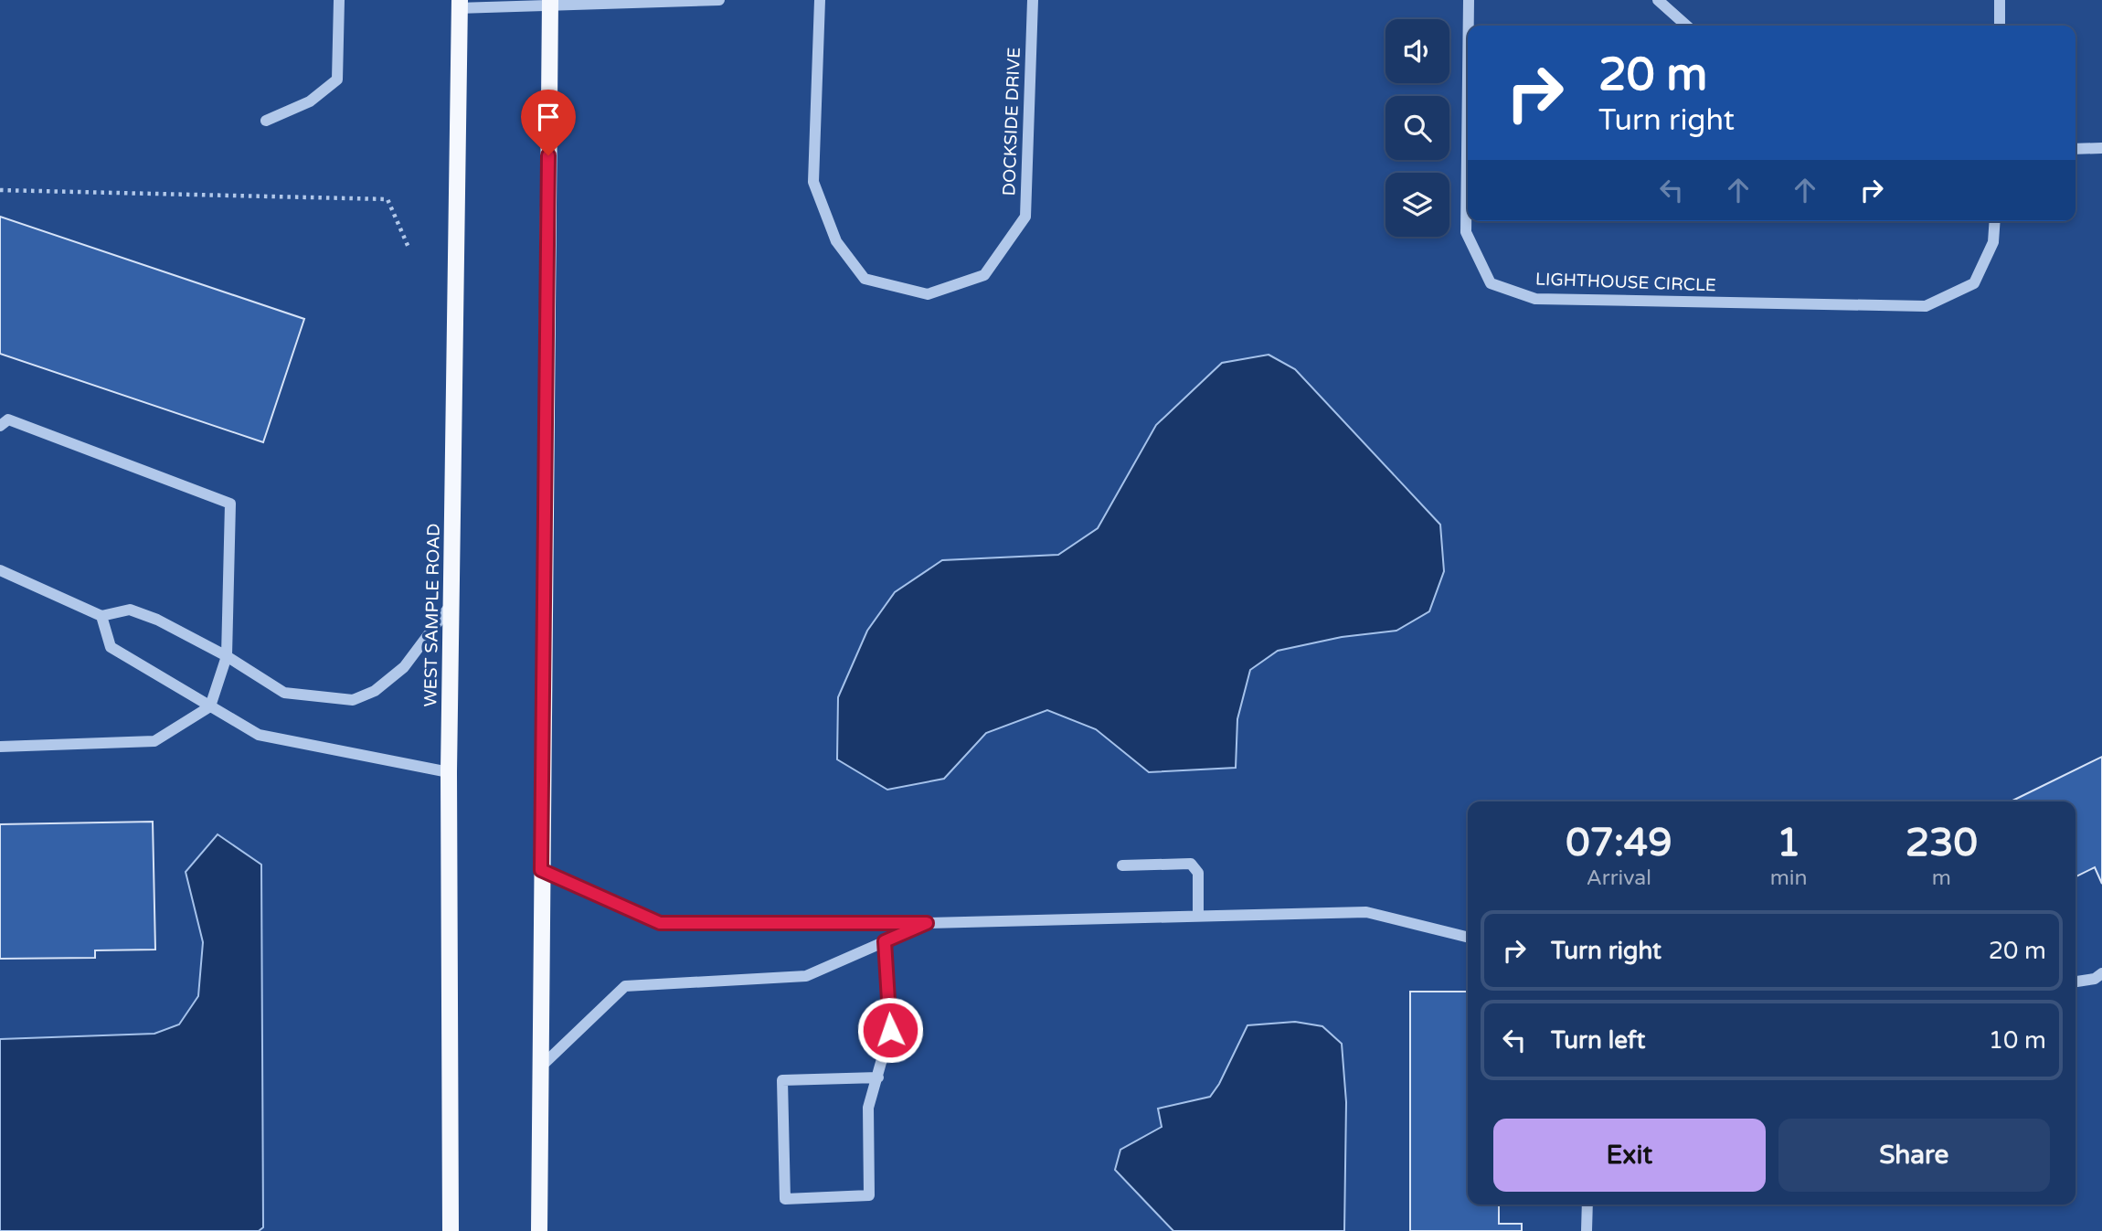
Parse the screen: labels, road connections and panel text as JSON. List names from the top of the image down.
{
  "streets": {
    "main road": ["WEST SAMPLE ROAD"],
    "street": ["DOCKSIDE DRIVE", "LIGHTHOUSE CIRCLE"]
  },
  "page": {
    "turn": ["20 m", "Turn right"],
    "eta": [
      "07:49",
      "Arrival",
      "1",
      "min",
      "230",
      "m"
    ],
    "list": [
      {
        "name": "Turn right",
        "value": "20 m"
      },
      {
        "name": "Turn left",
        "value": "10 m"
      }
    ],
    "buttons": ["Exit", "Share"]
  }
}
